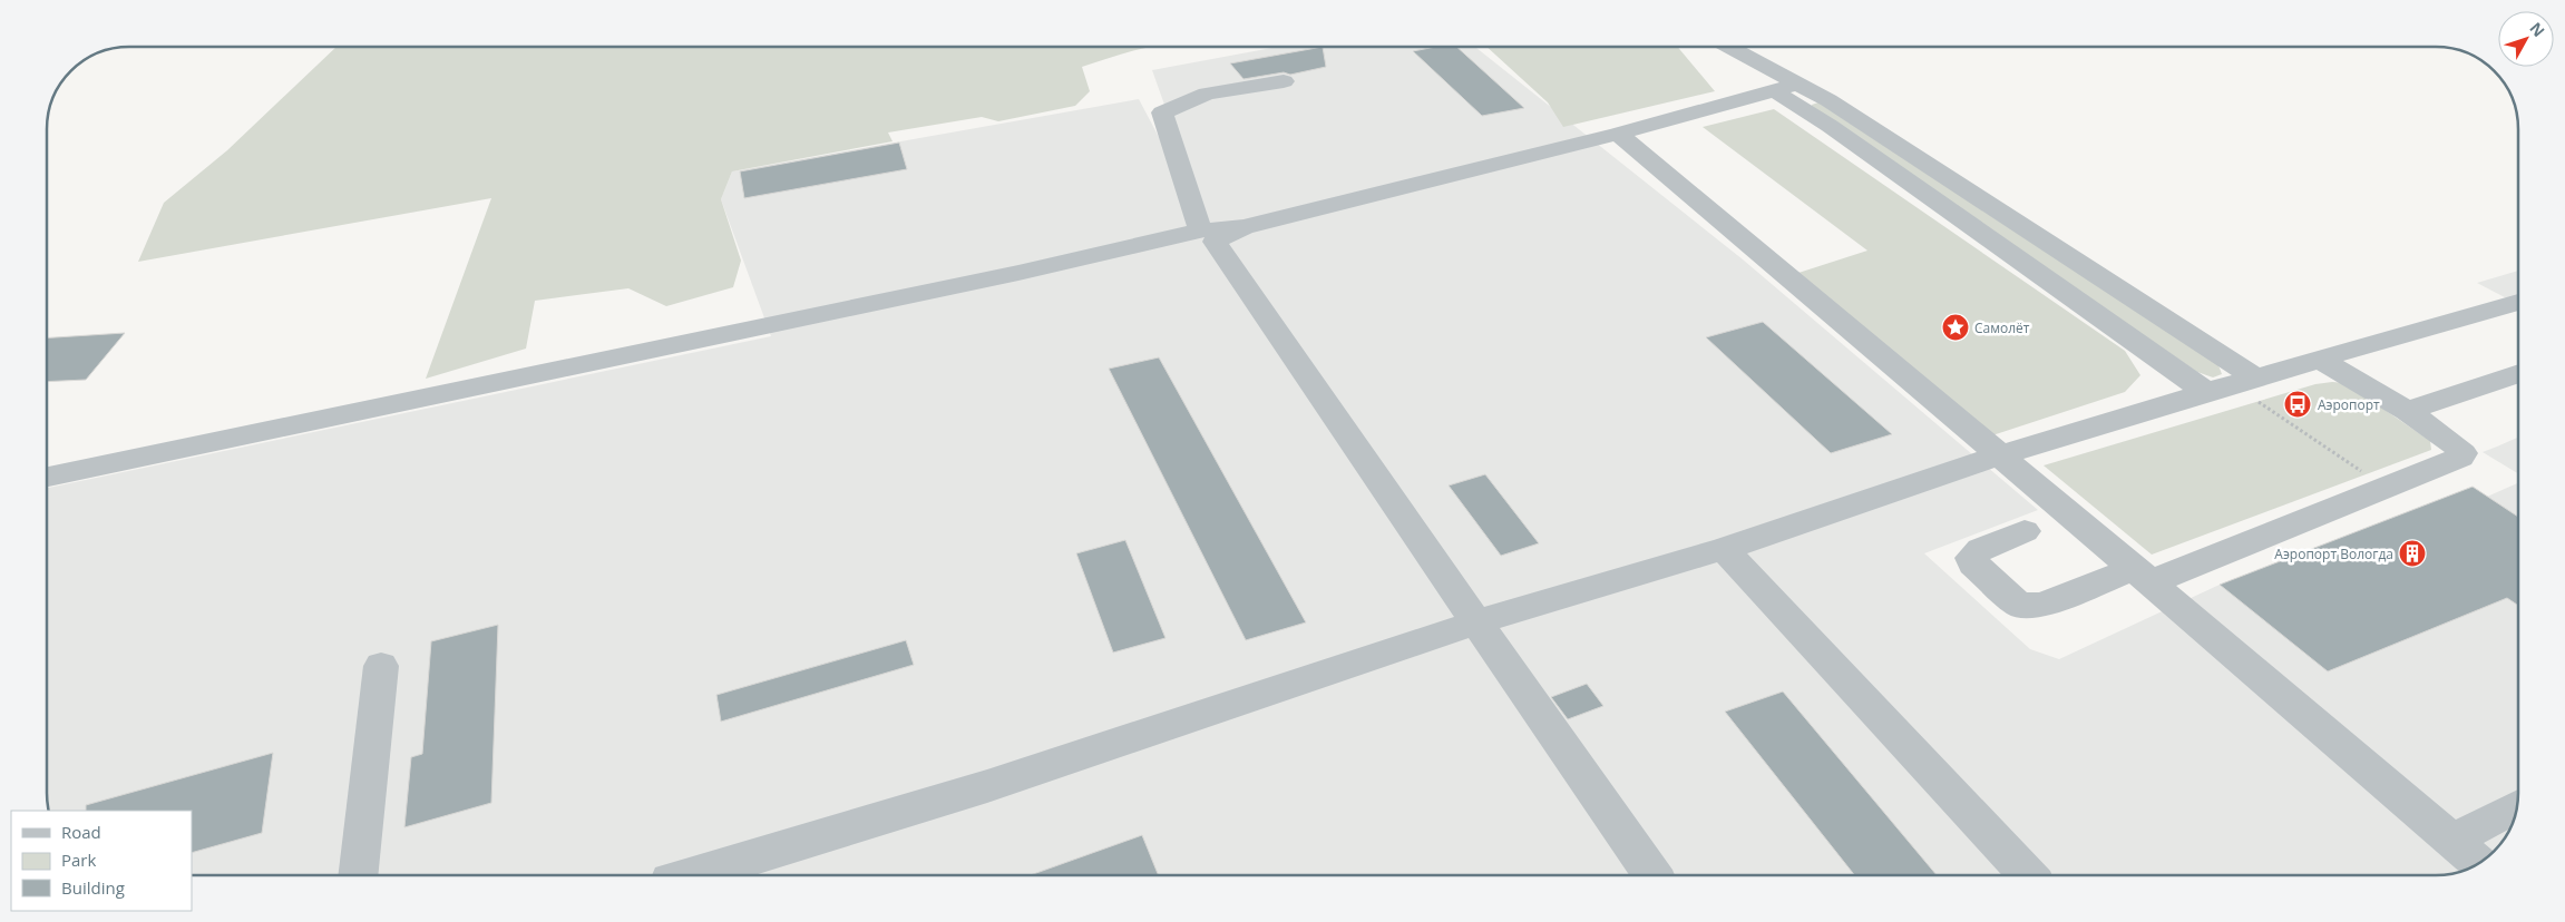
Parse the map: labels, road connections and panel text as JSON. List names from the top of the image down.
{
  "places": {
    "place": ["Самолёт"],
    "bus stop": ["Аэропорт"],
    "building": ["Аэропорт Вологда"]
  },
  "legend": ["Road", "Park", "Building"],
  "north": "top right"
}
